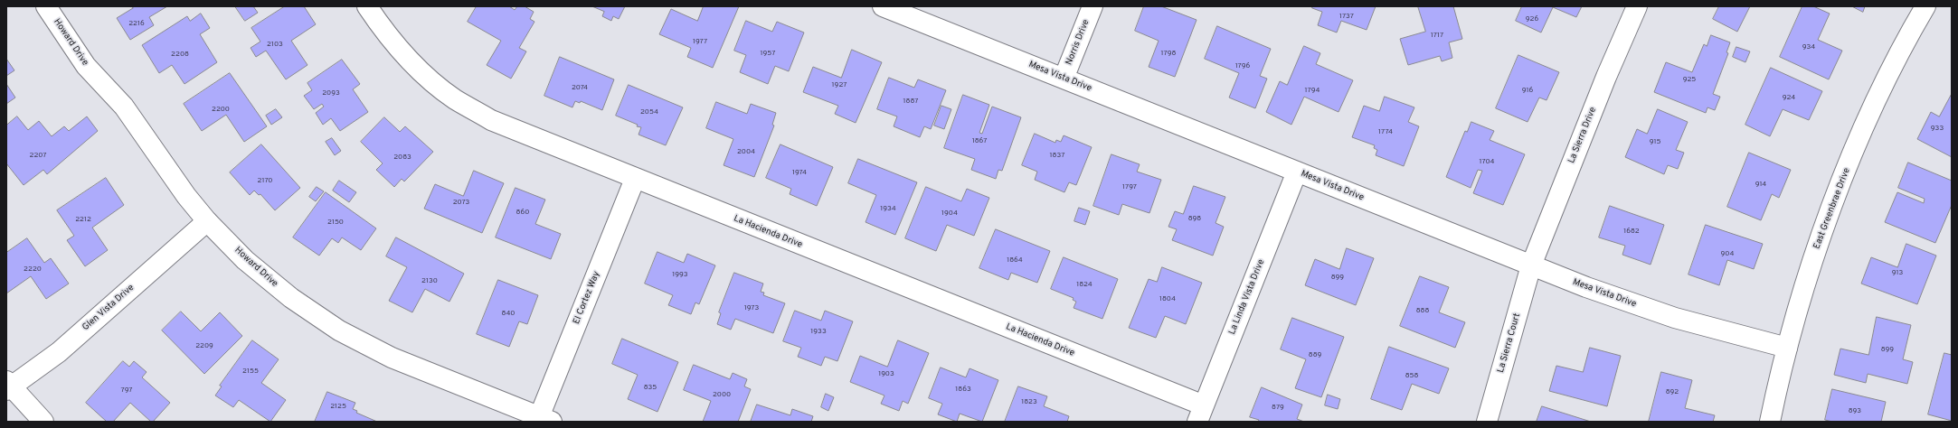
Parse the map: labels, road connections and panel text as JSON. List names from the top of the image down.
{
  "streets": {
    "street": [
      "Howard Drive",
      "Norris Drive",
      "Mesa Vista Drive",
      "La Sierra Drive",
      "East Greenbrae Drive",
      "La Hacienda Drive",
      "La Linda Vista Drive",
      "El Cortez Way",
      "Glen Vista Drive",
      "La Sierra Court"
    ]
  },
  "crossings": [
    ["Howard Drive", "El Cortez Way"],
    ["Howard Drive", "Glen Vista Drive"],
    ["Norris Drive", "Mesa Vista Drive"],
    ["Mesa Vista Drive", "La Sierra Drive"],
    ["Mesa Vista Drive", "East Greenbrae Drive"],
    ["Mesa Vista Drive", "La Linda Vista Drive"],
    ["Mesa Vista Drive", "La Sierra Court"],
    ["La Sierra Drive", "La Sierra Court"],
    ["La Hacienda Drive", "La Linda Vista Drive"],
    ["La Hacienda Drive", "El Cortez Way"]
  ],
  "house_numbers": [
    "1737",
    "926",
    "2216",
    "1717",
    "1977",
    "2103",
    "934",
    "1957",
    "1798",
    "2208",
    "1796",
    "925",
    "1927",
    "2074",
    "1794",
    "916",
    "2093",
    "924",
    "1887",
    "2200",
    "2054",
    "933",
    "1774",
    "1867",
    "915",
    "2004",
    "2207",
    "1837",
    "2083",
    "1704",
    "1974",
    "2170",
    "914",
    "1797",
    "2073",
    "1934",
    "860",
    "1904",
    "898",
    "2212",
    "2150",
    "1682",
    "904",
    "1864",
    "2220",
    "913",
    "1993",
    "899",
    "2130",
    "1824",
    "1804",
    "1973",
    "888",
    "840",
    "1933",
    "2209",
    "899",
    "889",
    "2155",
    "1903",
    "858",
    "835",
    "1863",
    "797",
    "892",
    "2000",
    "1823",
    "2125",
    "879",
    "893"
  ]
}
